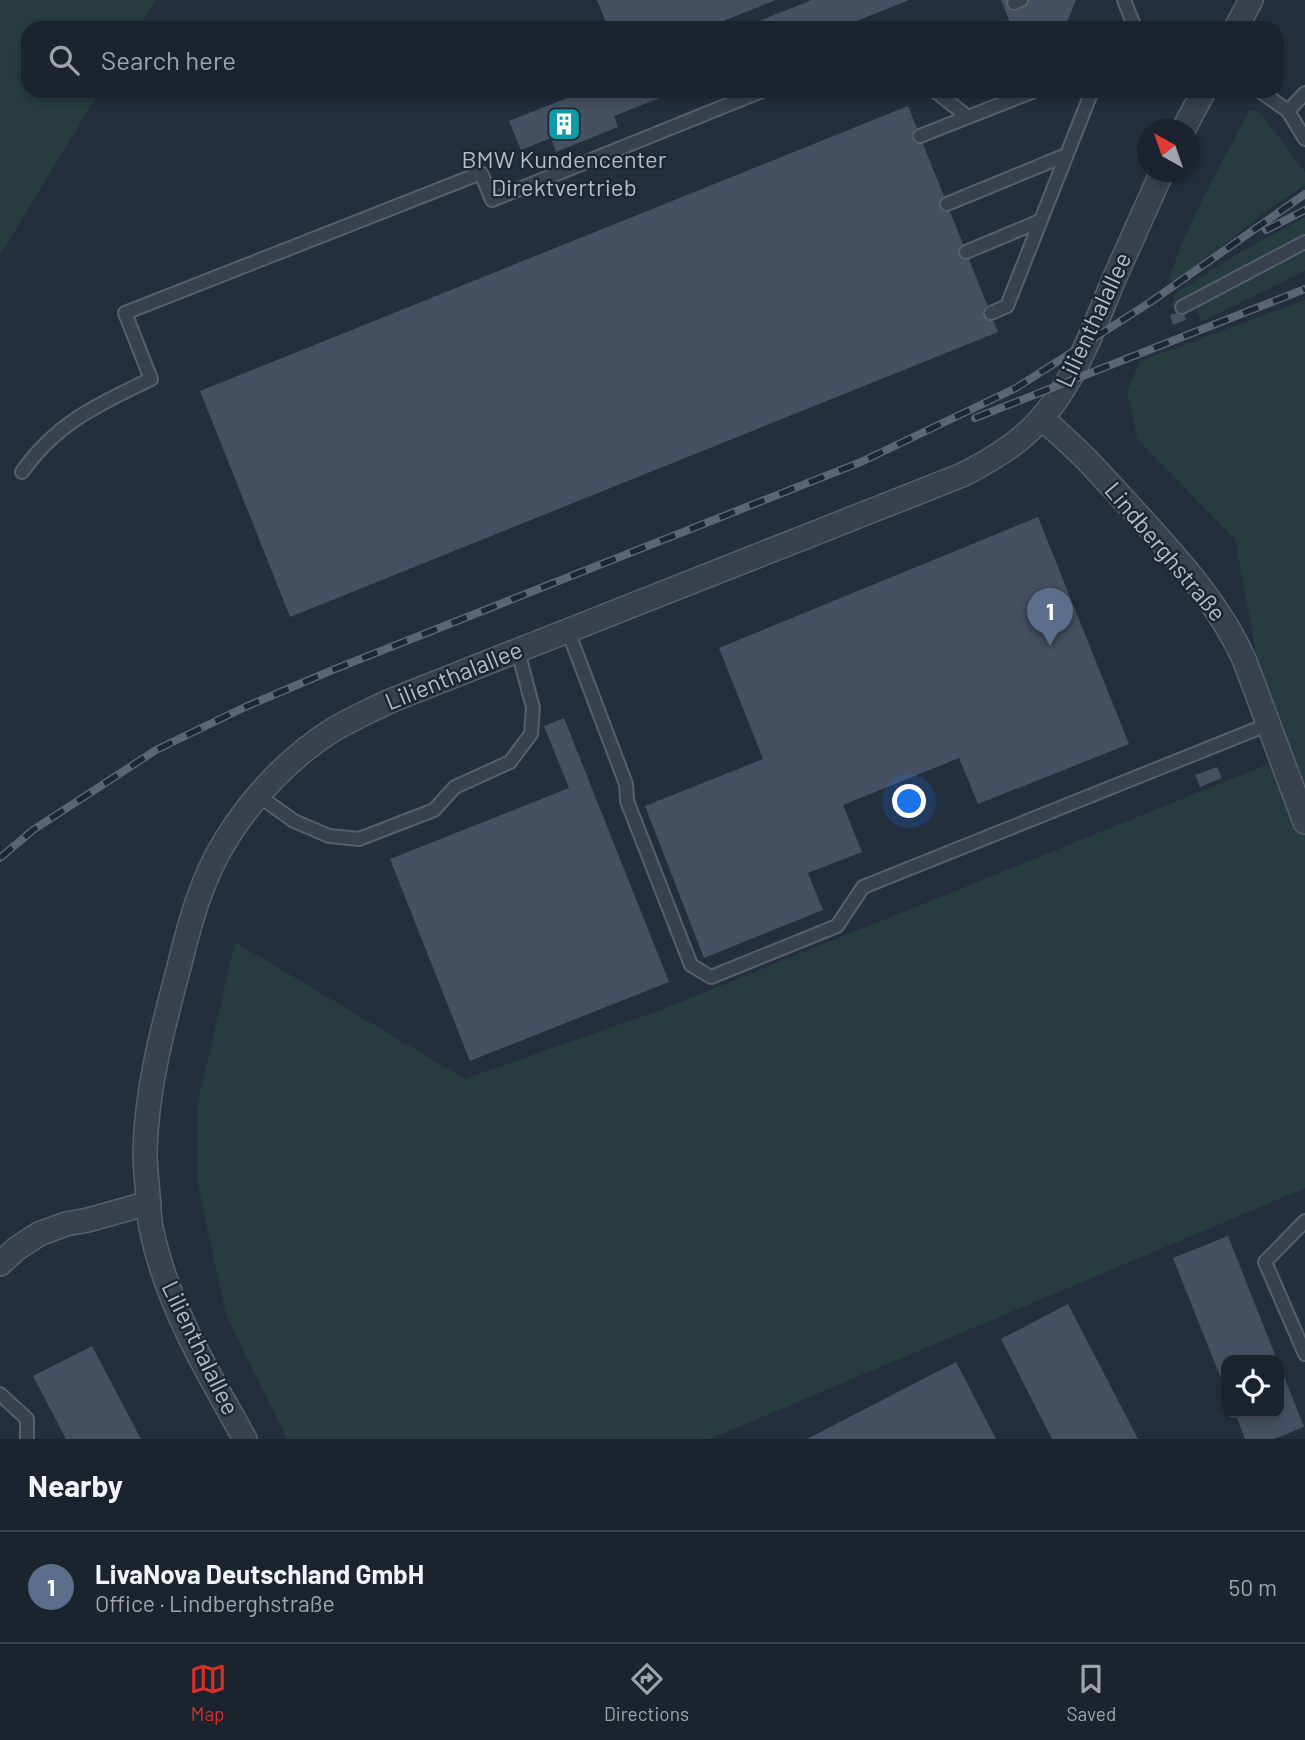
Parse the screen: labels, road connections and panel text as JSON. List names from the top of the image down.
{
  "streets": {
    "street": ["Lilienthalallee", "Lindberghstraße"]
  },
  "crossings": [
    ["Lilienthalallee", "Lindberghstraße"]
  ],
  "places": {
    "building": ["BMW Kundencenter Direktvertrieb"]
  },
  "north": "top left",
  "page": {
    "search": "Search here",
    "pins": "1",
    "heading": "Nearby",
    "list": [
      {
        "mark": "1",
        "name": "LivaNova Deutschland GmbH",
        "note": "Office · Lindberghstraße",
        "value": "50 m"
      }
    ],
    "nav": ["Map", "Directions", "Saved"]
  }
}
